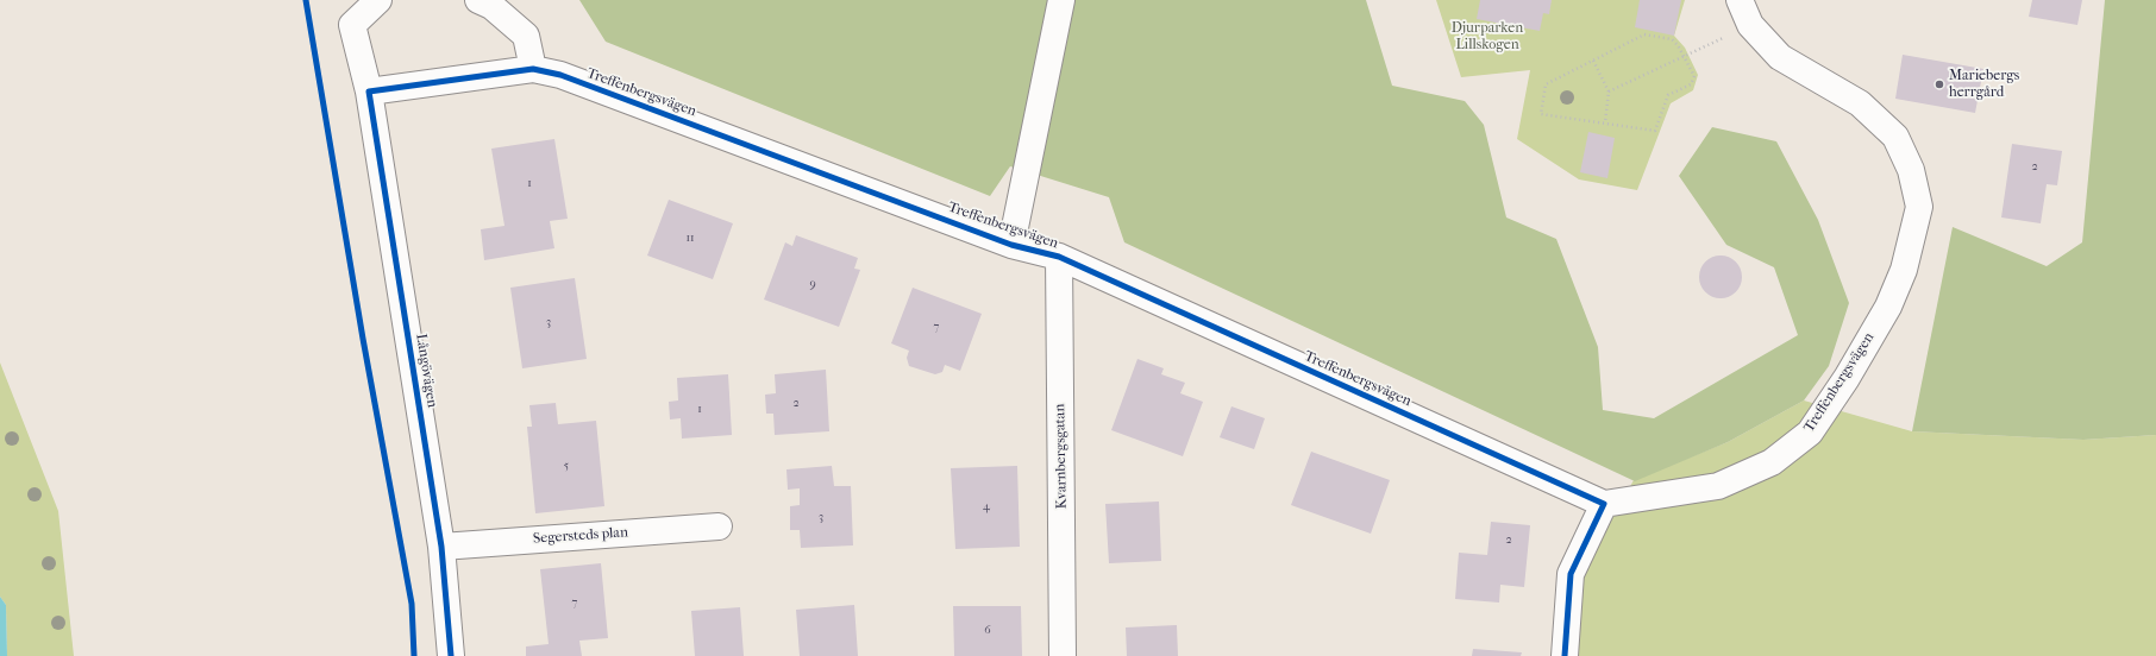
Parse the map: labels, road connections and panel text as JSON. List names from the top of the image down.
{
  "streets": {
    "street": [
      "Treffenbergsvägen",
      "Långövägen",
      "Kvarnbergsgatan",
      "Segersteds plan"
    ]
  },
  "crossings": [
    ["Treffenbergsvägen", "Långövägen"],
    ["Treffenbergsvägen", "Kvarnbergsgatan"],
    ["Långövägen", "Segersteds plan"]
  ],
  "parks": ["Djurparken Lillskogen"],
  "places": ["Mariebergs herrgård"],
  "house_numbers": [
    "2",
    "1",
    "11",
    "9",
    "3",
    "7",
    "2",
    "1",
    "5",
    "4",
    "3",
    "2",
    "7",
    "6"
  ]
}
